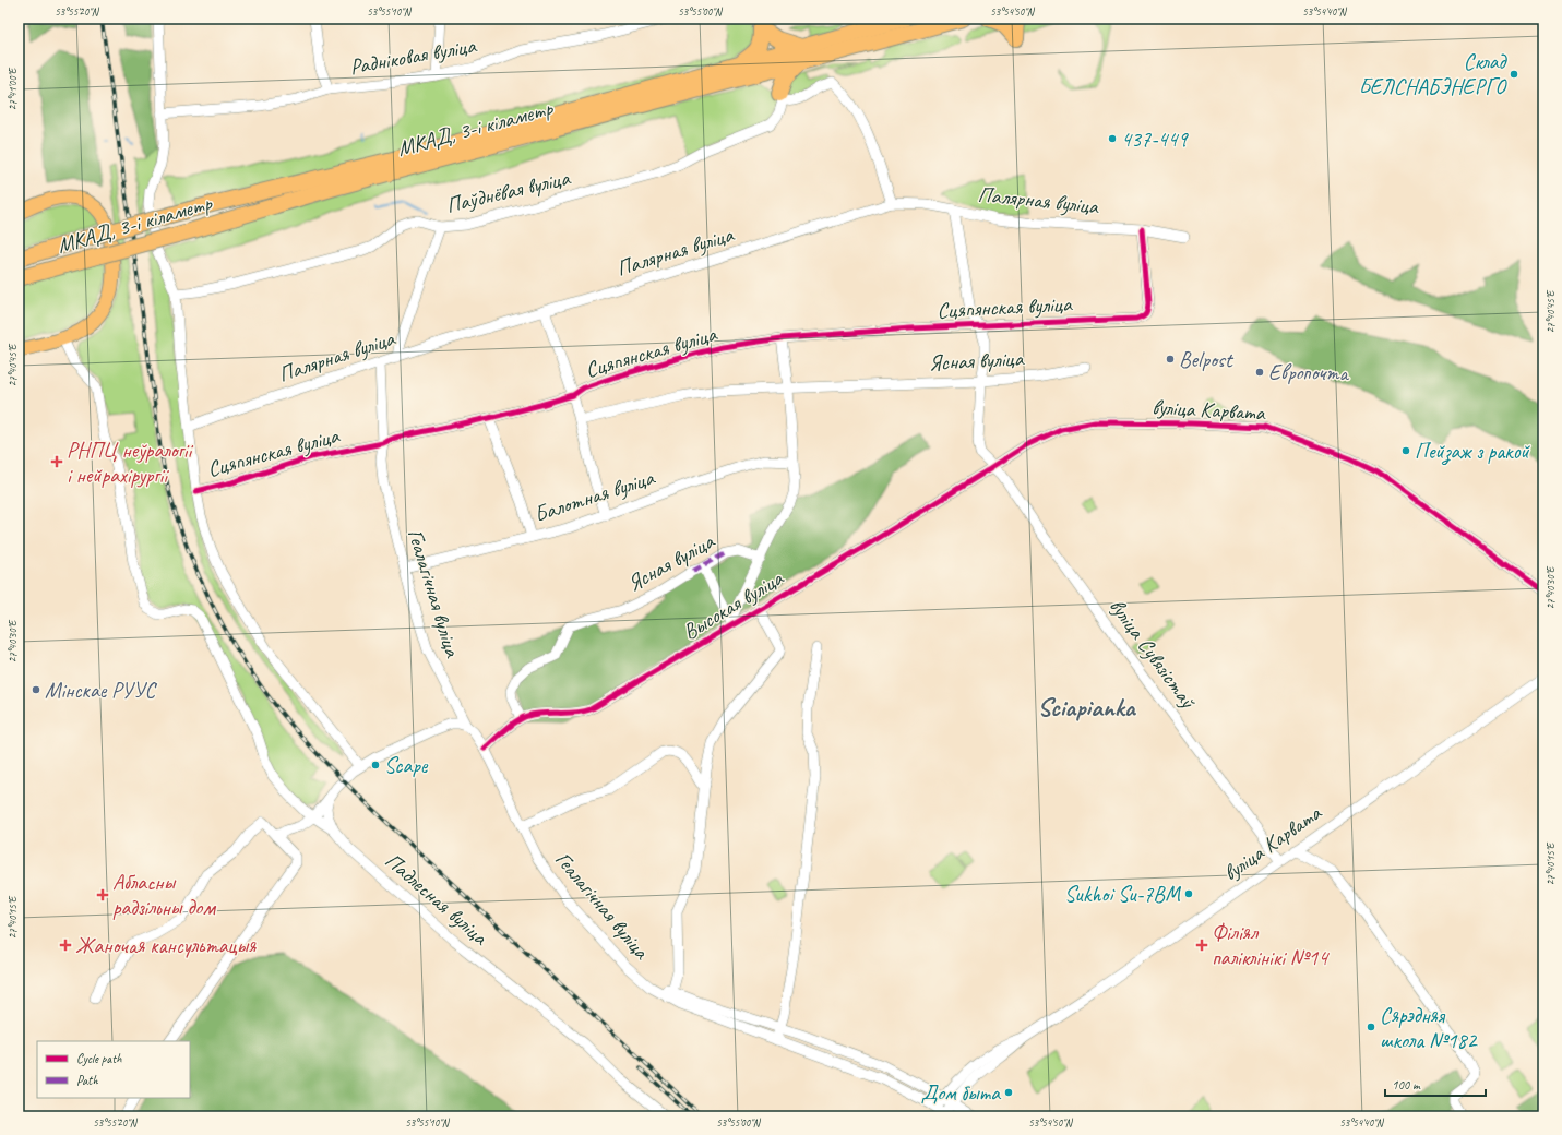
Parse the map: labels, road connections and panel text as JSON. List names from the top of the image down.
{
  "streets": {
    "highway": ["МКАД, 3-і кіламетр"],
    "street": [
      "Радніковая вуліца",
      "Паўднёвая вуліца",
      "Палярная вуліца",
      "Сцяпянская вуліца",
      "Ясная вуліца",
      "вуліца Карвата",
      "Балотная вуліца",
      "Геалагічная вуліца",
      "Высокая вуліца",
      "вуліца Сувязістаў",
      "Падлесная вуліца"
    ]
  },
  "crossings": [
    ["Палярная вуліца", "Сцяпянская вуліца"],
    ["Палярная вуліца", "Геалагічная вуліца"],
    ["Палярная вуліца", "вуліца Сувязістаў"],
    ["Сцяпянская вуліца", "Геалагічная вуліца"],
    ["Сцяпянская вуліца", "вуліца Сувязістаў"],
    ["Ясная вуліца", "Высокая вуліца"],
    ["Ясная вуліца", "вуліца Сувязістаў"],
    ["вуліца Карвата", "Геалагічная вуліца"],
    ["вуліца Карвата", "Высокая вуліца"],
    ["вуліца Карвата", "вуліца Сувязістаў"],
    ["Балотная вуліца", "Геалагічная вуліца"],
    ["Геалагічная вуліца", "Высокая вуліца"],
    ["Высокая вуліца", "вуліца Сувязістаў"]
  ],
  "districts": ["Sciapianka"],
  "places": {
    "other": [
      "Склад БЕЛСНАБЭНЕРГО",
      "437-449",
      "Belpost",
      "Европочта",
      "Пейзаж з ракой",
      "Мінскае РУУС",
      "Scape",
      "Sukhoi Su-7BM",
      "Сярэдняя школа №182",
      "Дом быта"
    ],
    "health": [
      "РНПЦ неўралогіі і нейрахірургіі",
      "Абласны радзільны дом",
      "Жаночая кансультацыя",
      "Філіял паліклінікі №14"
    ]
  },
  "legend": ["Cycle path", "Path"],
  "scale_bar": "100 m",
  "coordinates": [
    "53°55'20\"N",
    "53°55'10\"N",
    "53°55'00\"N",
    "53°54'50\"N",
    "53°54'40\"N",
    "27°41'00\"E",
    "27°40'45\"E",
    "27°40'30\"E",
    "27°40'15\"E"
  ]
}
